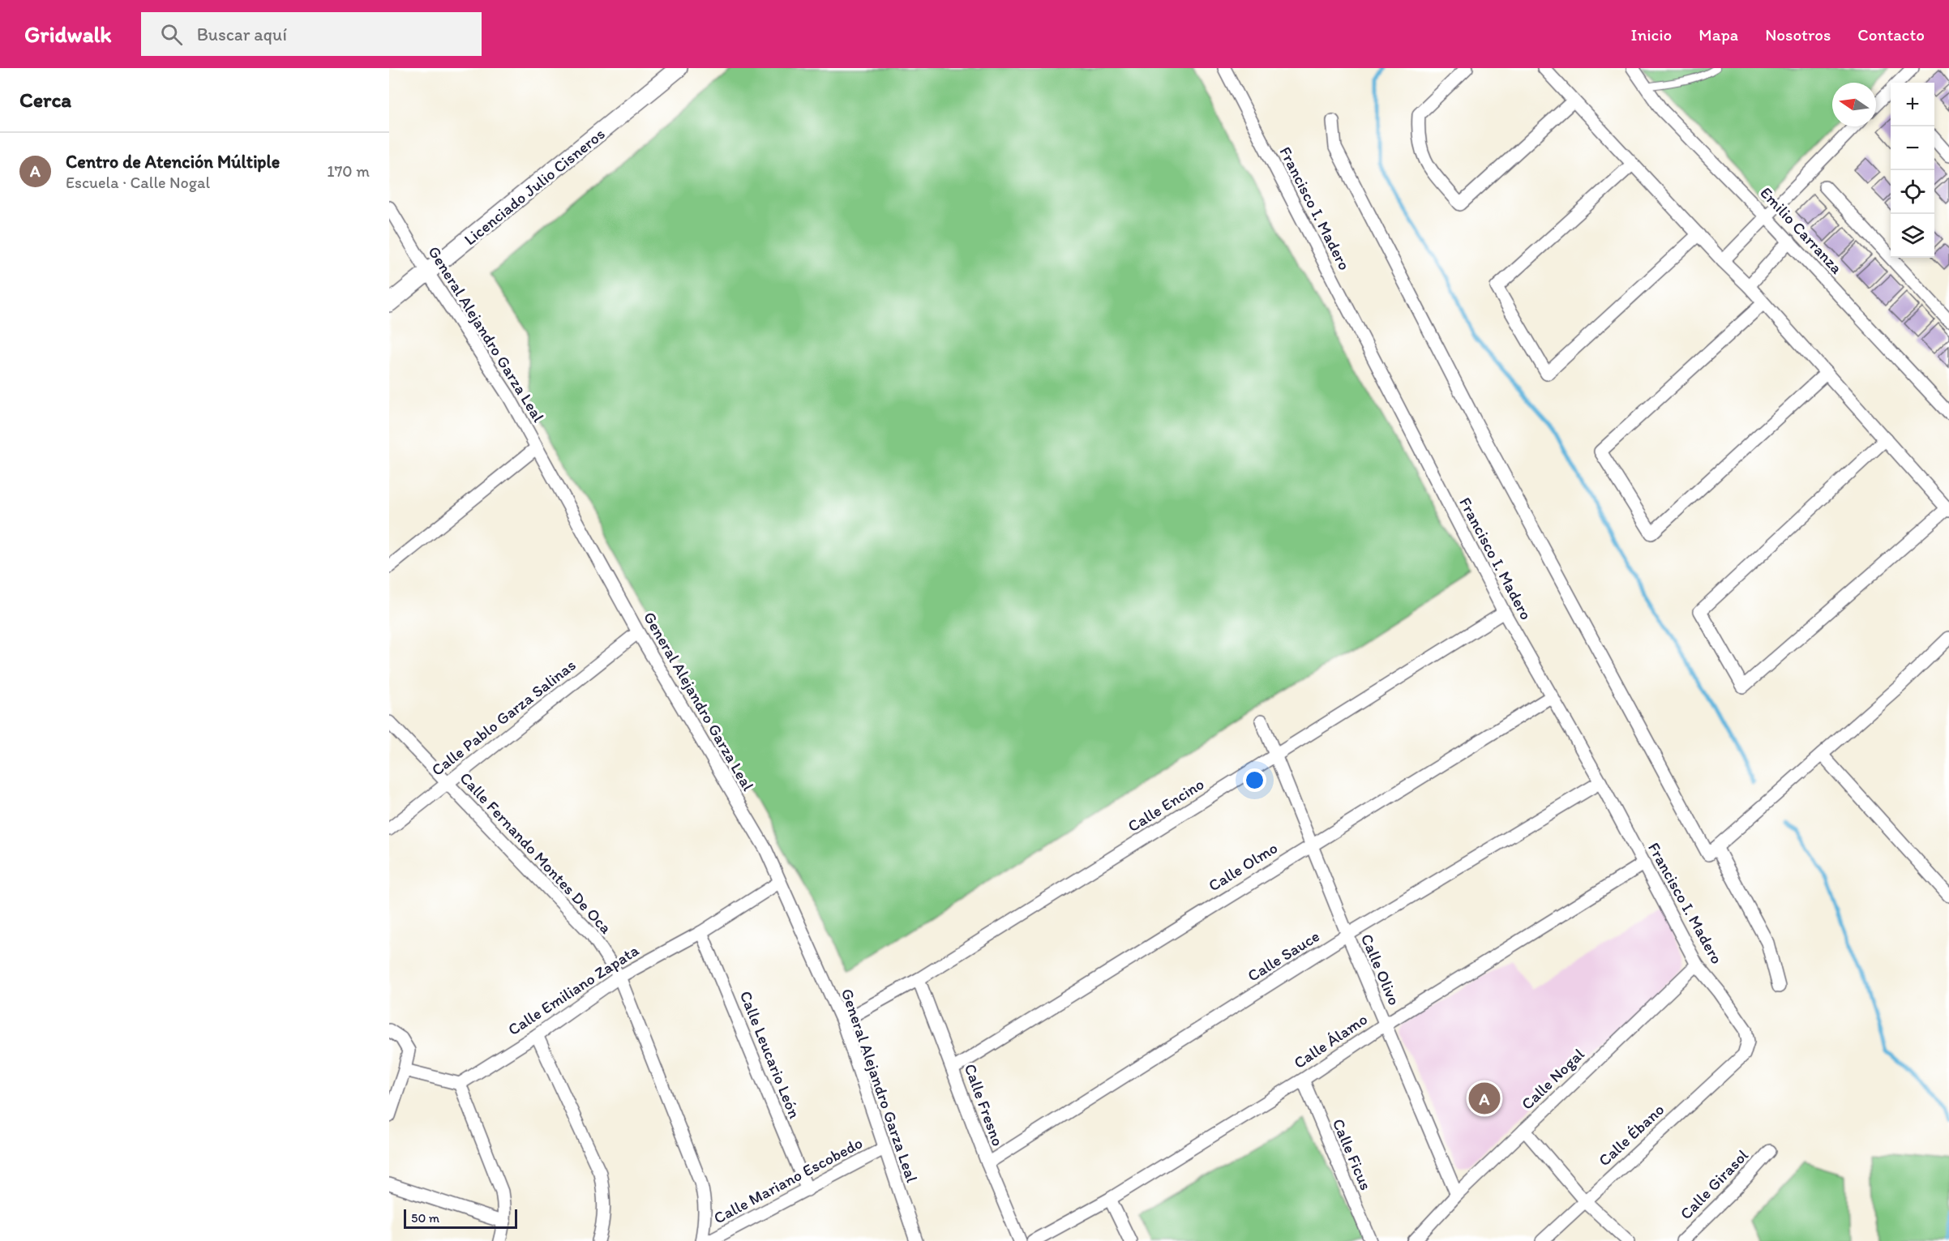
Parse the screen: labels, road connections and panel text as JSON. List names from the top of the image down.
{
  "streets": {
    "street": [
      "Licenciado Julio Cisneros",
      "Francisco I. Madero",
      "Emilio Carranza",
      "General Alejandro Garza Leal",
      "Calle Pablo Garza Salinas",
      "Calle Encino",
      "Calle Fernando Montes De Oca",
      "Calle Olmo",
      "Calle Sauce",
      "Calle Olivo",
      "Calle Emiliano Zapata",
      "Calle Álamo",
      "Calle Leucario León",
      "Calle Nogal",
      "Calle Fresno",
      "Calle Ébano",
      "Calle Ficus",
      "Calle Mariano Escobedo",
      "Calle Girasol"
    ]
  },
  "crossings": [
    ["Licenciado Julio Cisneros", "General Alejandro Garza Leal"],
    ["Francisco I. Madero", "Calle Encino"],
    ["Francisco I. Madero", "Calle Olmo"],
    ["Francisco I. Madero", "Calle Sauce"],
    ["Francisco I. Madero", "Calle Álamo"],
    ["Francisco I. Madero", "Calle Nogal"],
    ["Francisco I. Madero", "Calle Ébano"],
    ["General Alejandro Garza Leal", "Calle Pablo Garza Salinas"],
    ["General Alejandro Garza Leal", "Calle Encino"],
    ["General Alejandro Garza Leal", "Calle Emiliano Zapata"],
    ["General Alejandro Garza Leal", "Calle Mariano Escobedo"],
    ["Calle Pablo Garza Salinas", "Calle Fernando Montes De Oca"],
    ["Calle Encino", "Calle Olivo"],
    ["Calle Encino", "Calle Fresno"],
    ["Calle Fernando Montes De Oca", "Calle Emiliano Zapata"],
    ["Calle Olmo", "Calle Olivo"],
    ["Calle Olmo", "Calle Fresno"],
    ["Calle Sauce", "Calle Olivo"],
    ["Calle Sauce", "Calle Fresno"],
    ["Calle Olivo", "Calle Álamo"],
    ["Calle Olivo", "Calle Nogal"],
    ["Calle Emiliano Zapata", "Calle Leucario León"],
    ["Calle Álamo", "Calle Ficus"],
    ["Calle Leucario León", "Calle Mariano Escobedo"]
  ],
  "scale_bar": "50 m",
  "north": "left",
  "page": {
    "header": "Gridwalk",
    "search": "Buscar aquí",
    "nav": [
      "Inicio",
      "Mapa",
      "Nosotros",
      "Contacto"
    ],
    "heading": "Cerca",
    "map_buttons": ["+", "−"],
    "list": [
      {
        "mark": "A",
        "name": "Centro de Atención Múltiple",
        "note": "Escuela · Calle Nogal",
        "value": "170 m"
      }
    ],
    "pins": "A",
    "scale": "50 m"
  }
}
